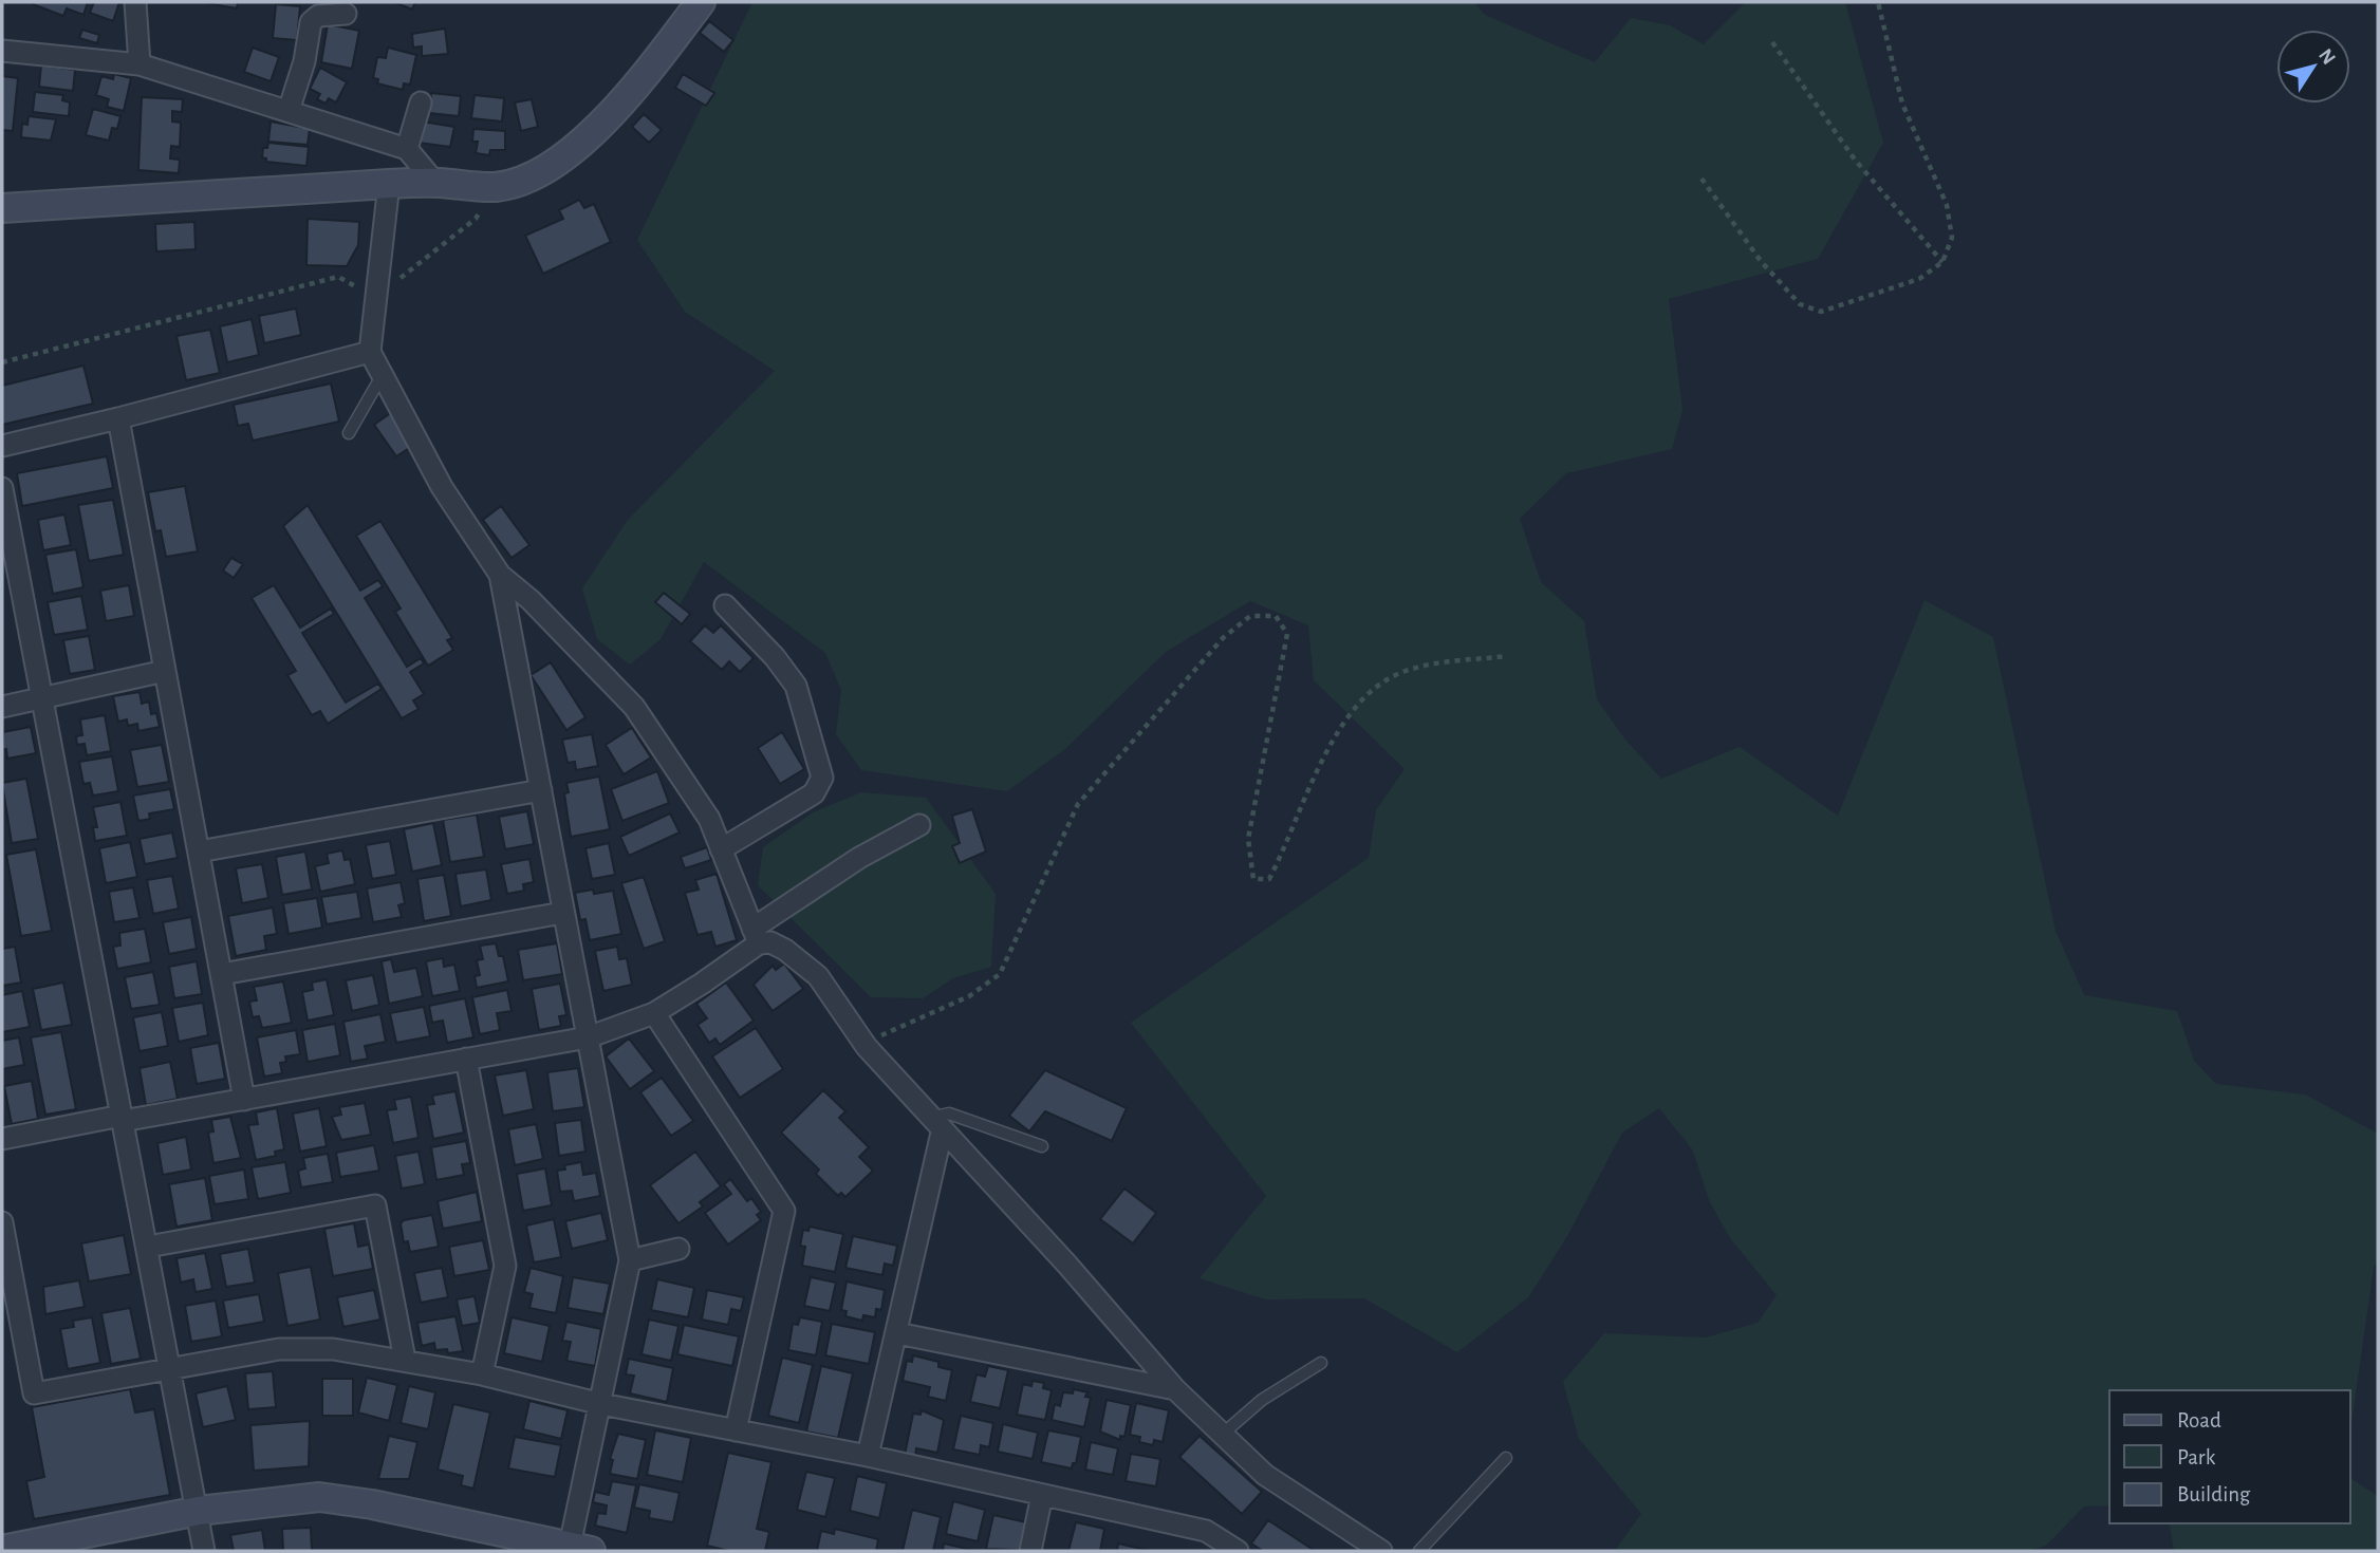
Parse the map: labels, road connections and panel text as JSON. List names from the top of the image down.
{
  "legend": ["Road", "Park", "Building"],
  "north": "top right"
}
